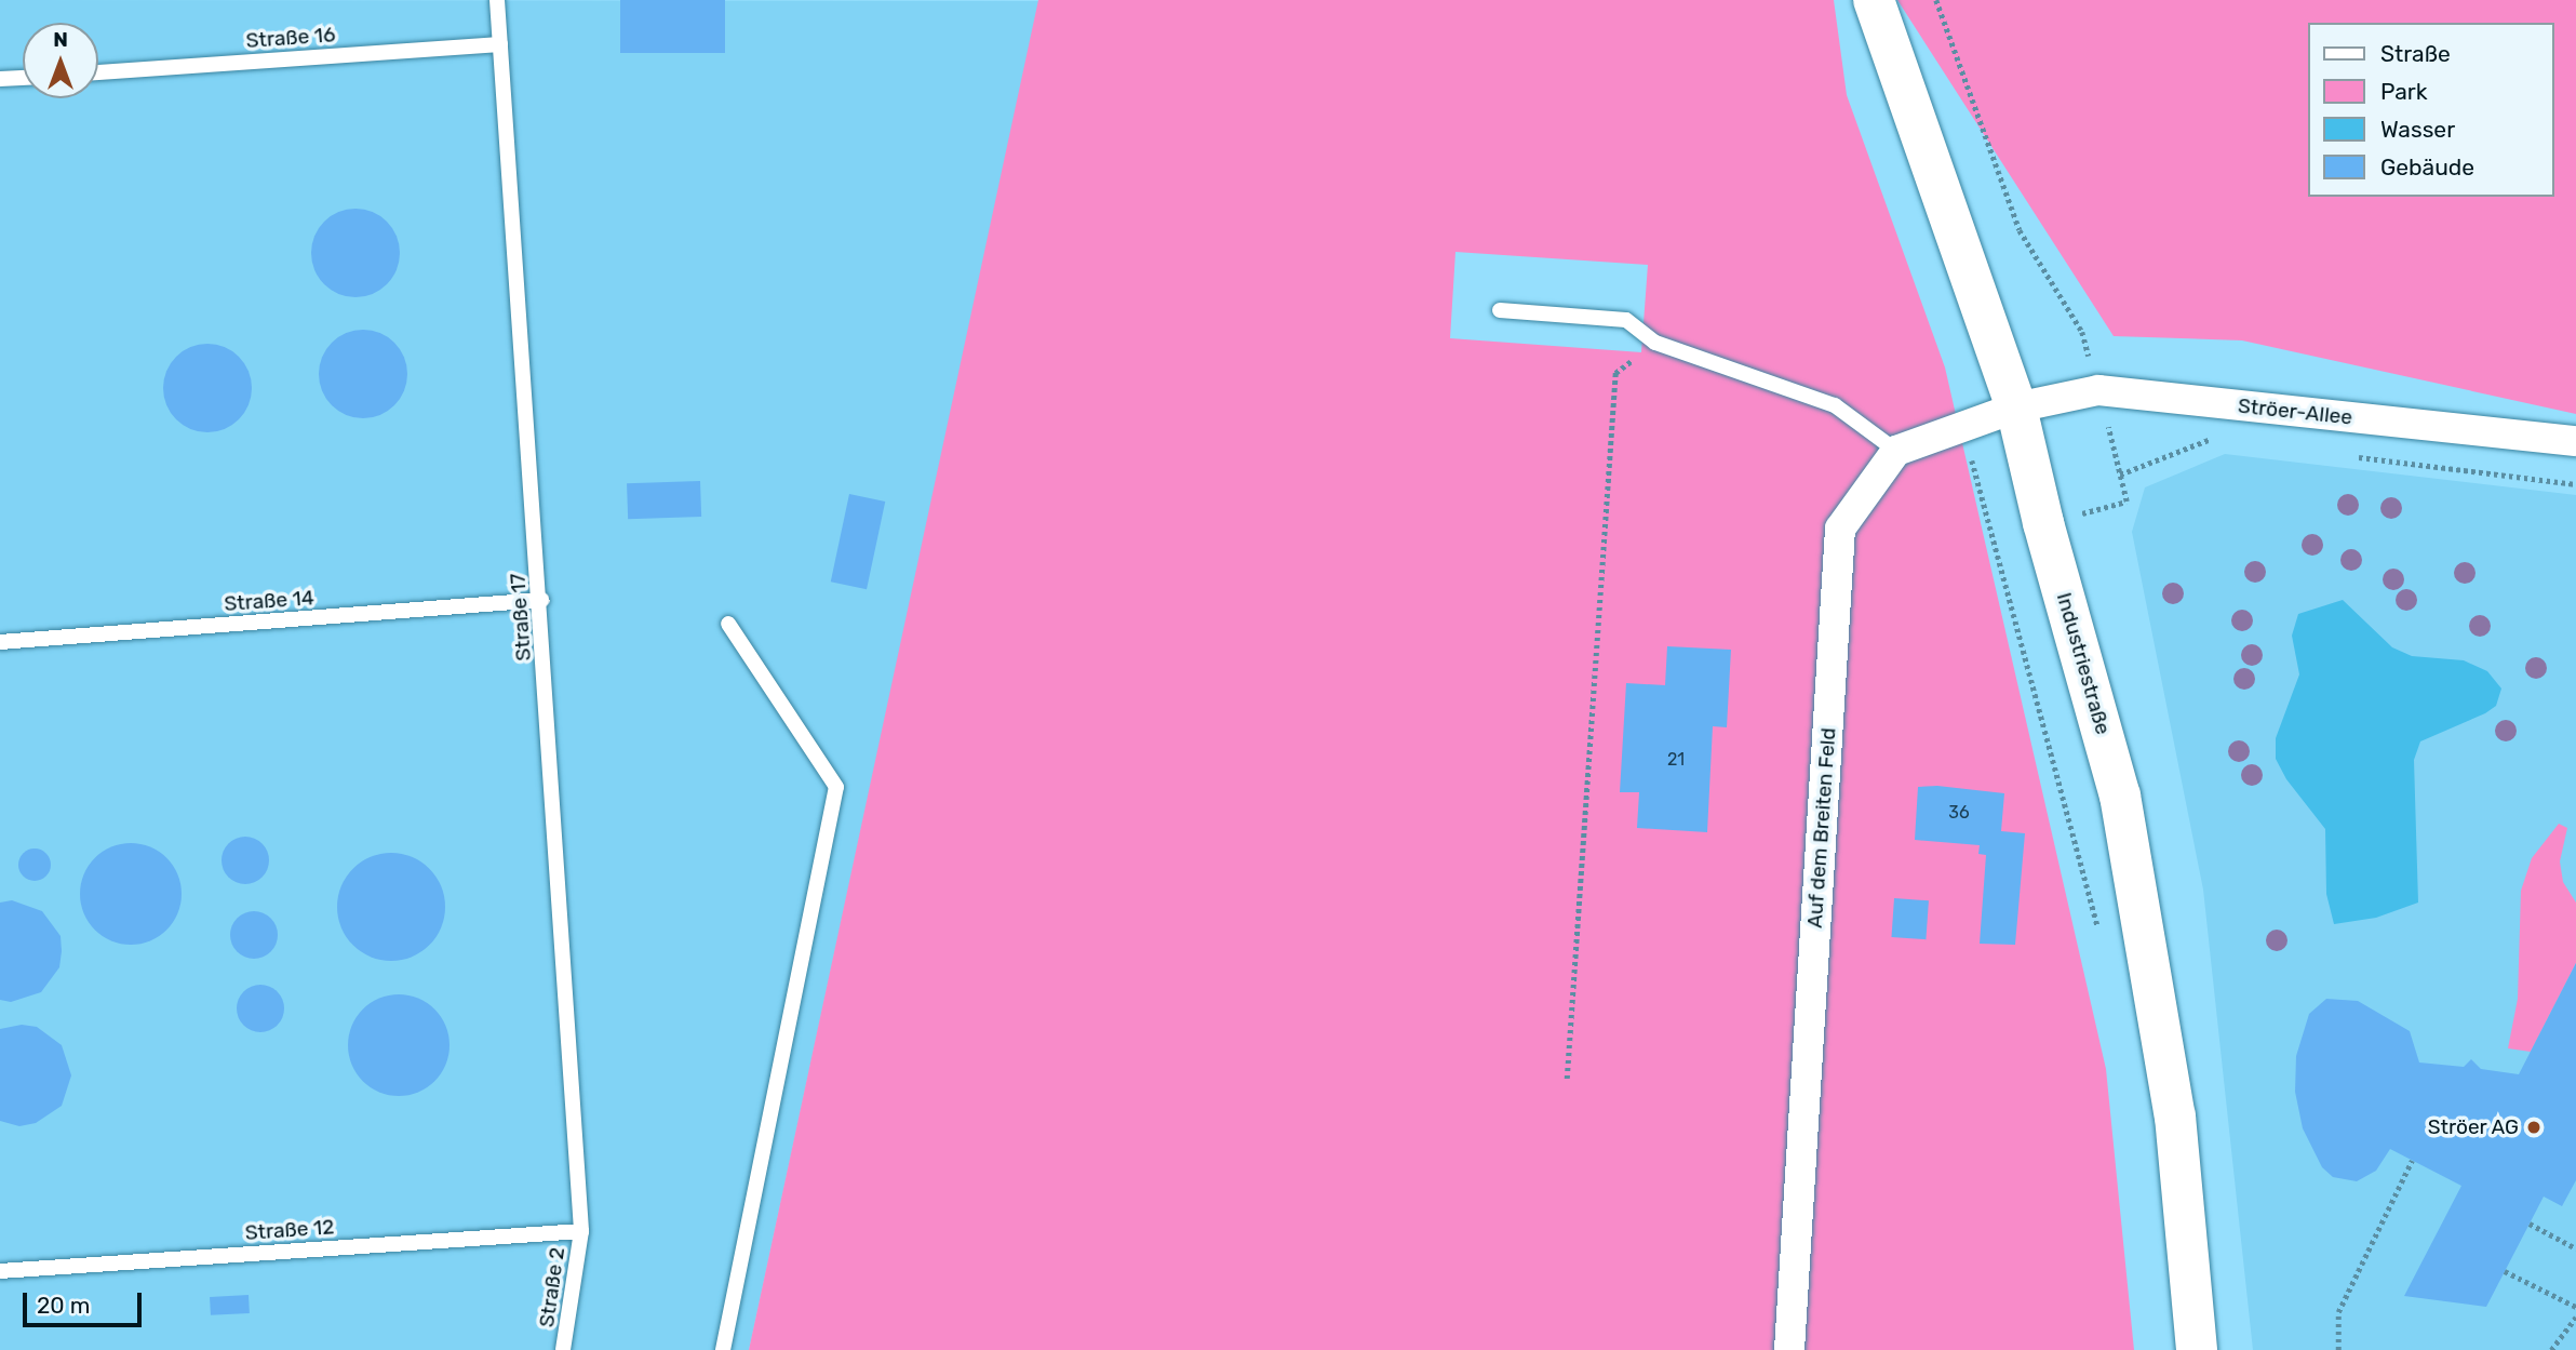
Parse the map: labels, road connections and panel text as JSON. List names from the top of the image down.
{
  "streets": {
    "main road": ["Industriestraße"],
    "street": ["Ströer-Allee", "Auf dem Breiten Feld"],
    "lane": [
      "Straße 16",
      "Straße 14",
      "Straße 17",
      "Straße 12",
      "Straße 2"
    ]
  },
  "crossings": [
    ["Straße 16", "Straße 17"],
    ["Ströer-Allee", "Industriestraße"],
    ["Straße 14", "Straße 17"],
    ["Straße 17", "Straße 12"],
    ["Straße 17", "Straße 2"],
    ["Straße 12", "Straße 2"]
  ],
  "places": ["Ströer AG"],
  "house_numbers": ["21", "36"],
  "legend": [
    "Straße",
    "Park",
    "Wasser",
    "Gebäude"
  ],
  "scale_bar": "20 m",
  "north": "top"
}
